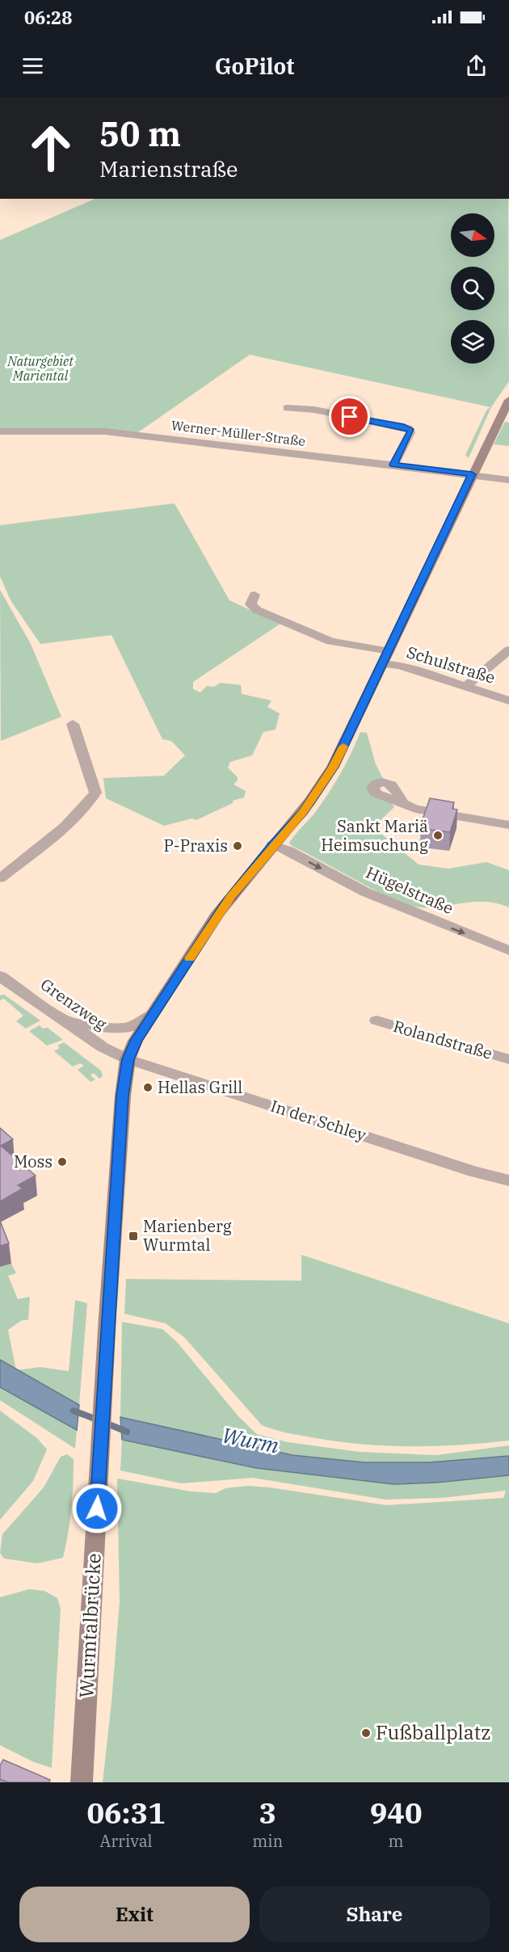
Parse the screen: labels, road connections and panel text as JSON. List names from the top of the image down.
{
  "streets": {
    "main road": ["Wurmtalbrücke"],
    "street": [
      "Werner-Müller-Straße",
      "Schulstraße",
      "Hügelstraße",
      "Grenzweg",
      "Rolandstraße",
      "In der Schley"
    ]
  },
  "crossings": [
    ["Werner-Müller-Straße", "Wurmtalbrücke"],
    ["Schulstraße", "Wurmtalbrücke"],
    ["Hügelstraße", "Wurmtalbrücke"],
    ["Grenzweg", "In der Schley"],
    ["Grenzweg", "Wurmtalbrücke"],
    ["In der Schley", "Wurmtalbrücke"]
  ],
  "water": ["Wurm"],
  "parks": ["Naturgebiet Mariental"],
  "places": {
    "other": [
      "Sankt Mariä Heimsuchung",
      "P-Praxis",
      "Hellas Grill",
      "Moss",
      "Fußballplatz"
    ],
    "transit": ["Marienberg Wurmtal"]
  },
  "north": "right",
  "page": {
    "status": "06:28",
    "header": "GoPilot",
    "turn": ["50 m", "Marienstraße"],
    "eta": [
      "06:31",
      "Arrival",
      "3",
      "min",
      "940",
      "m"
    ],
    "buttons": ["Exit", "Share"]
  }
}
